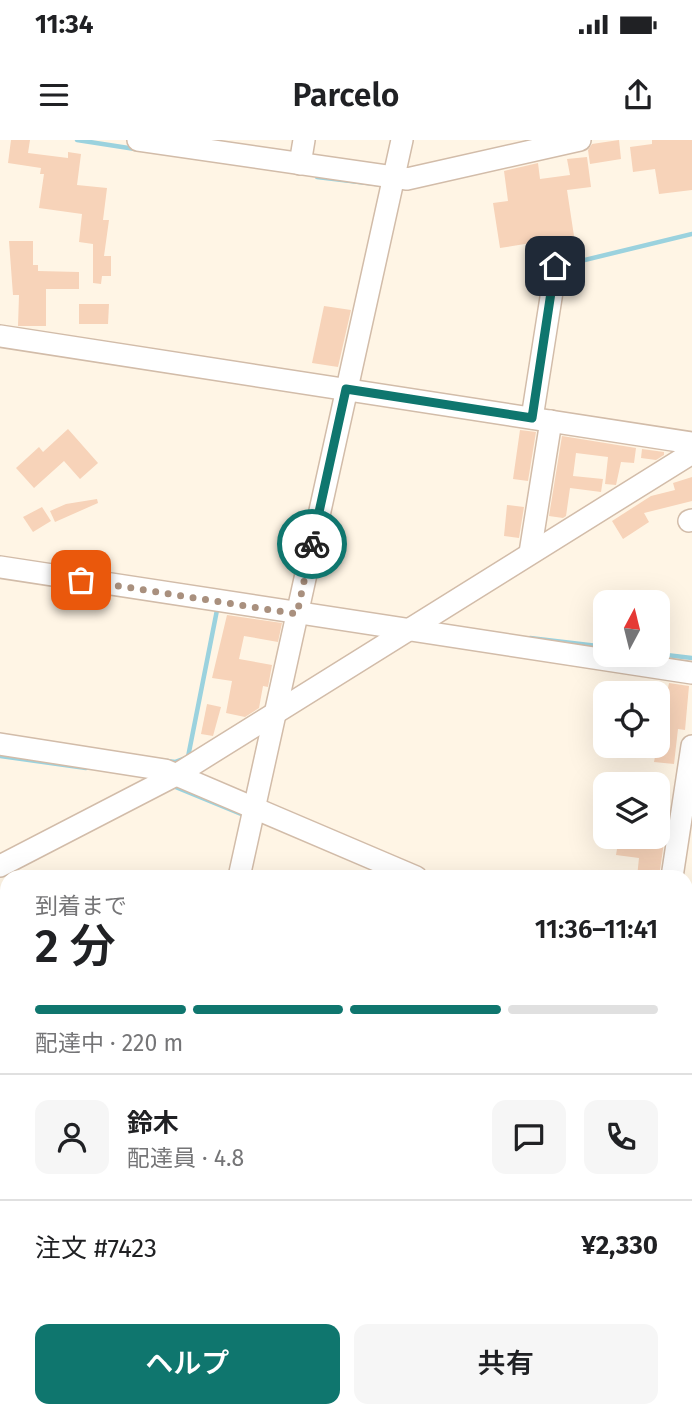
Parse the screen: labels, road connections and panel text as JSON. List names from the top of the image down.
{
  "north": "top",
  "page": {
    "status": "11:34",
    "header": "Parcelo",
    "heading": ["2 分", "到着まで", "11:36–11:41"],
    "panel": [
      "鈴木",
      "配達員 · 4.8",
      "注文 #7423",
      "¥2,330"
    ],
    "bar": "配達中 · 220 m",
    "buttons": ["ヘルプ", "共有"]
  }
}
